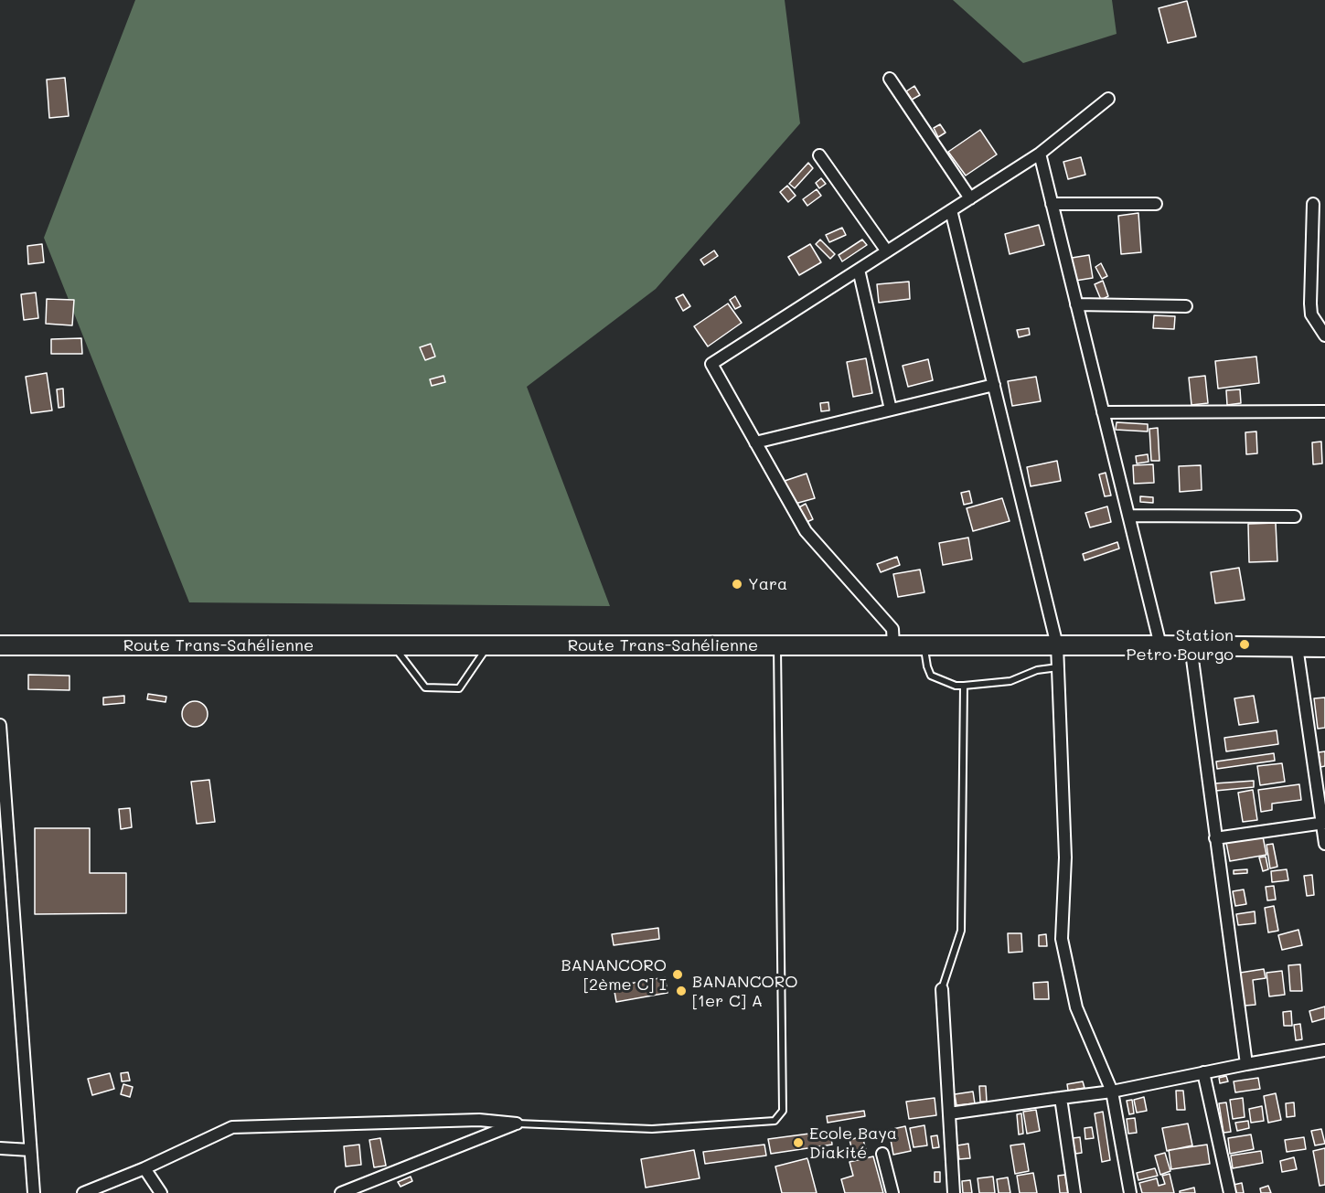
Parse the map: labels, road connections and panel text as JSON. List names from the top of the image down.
{
  "streets": {
    "highway": ["Route Trans-Sahélienne"]
  },
  "places": [
    "Yara",
    "Station Petro Bourgo",
    "BANANCORO [2ème C] I",
    "BANANCORO [1er C] A",
    "Ecole Baya Diakité"
  ]
}
